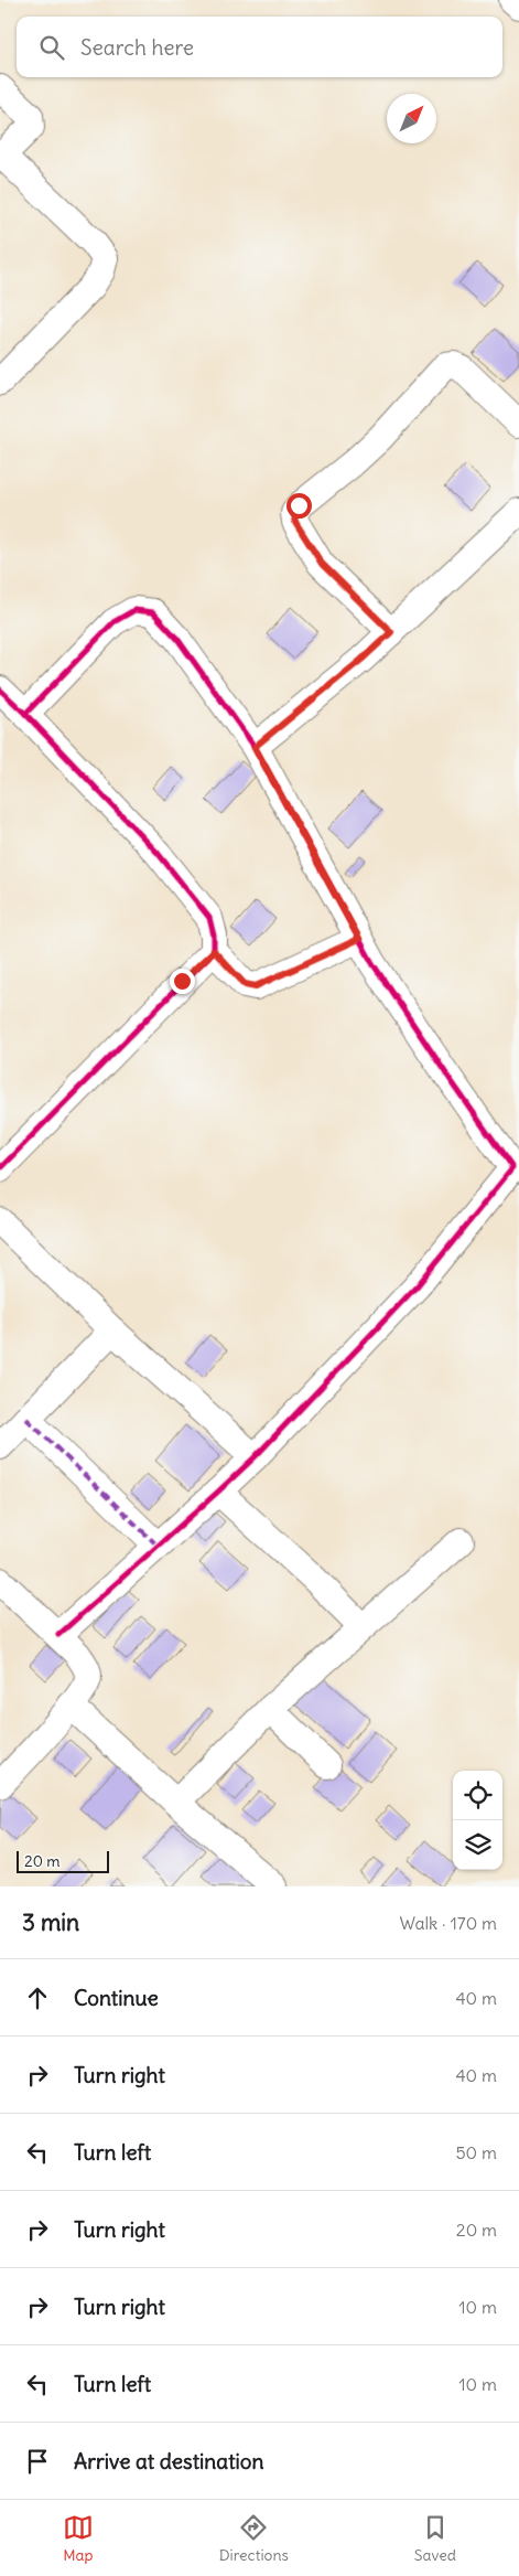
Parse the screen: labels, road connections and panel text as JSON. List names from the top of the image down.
{
  "scale_bar": "20 m",
  "north": "top right",
  "page": {
    "search": "Search here",
    "scale": "20 m",
    "heading": ["3 min", "Walk · 170 m"],
    "list": [
      ["Continue", "40 m"],
      ["Turn right", "40 m"],
      ["Turn left", "50 m"],
      ["Turn right", "20 m"],
      ["Turn right", "10 m"],
      ["Turn left", "10 m"],
      "Arrive at destination"
    ],
    "nav": ["Map", "Directions", "Saved"]
  }
}
